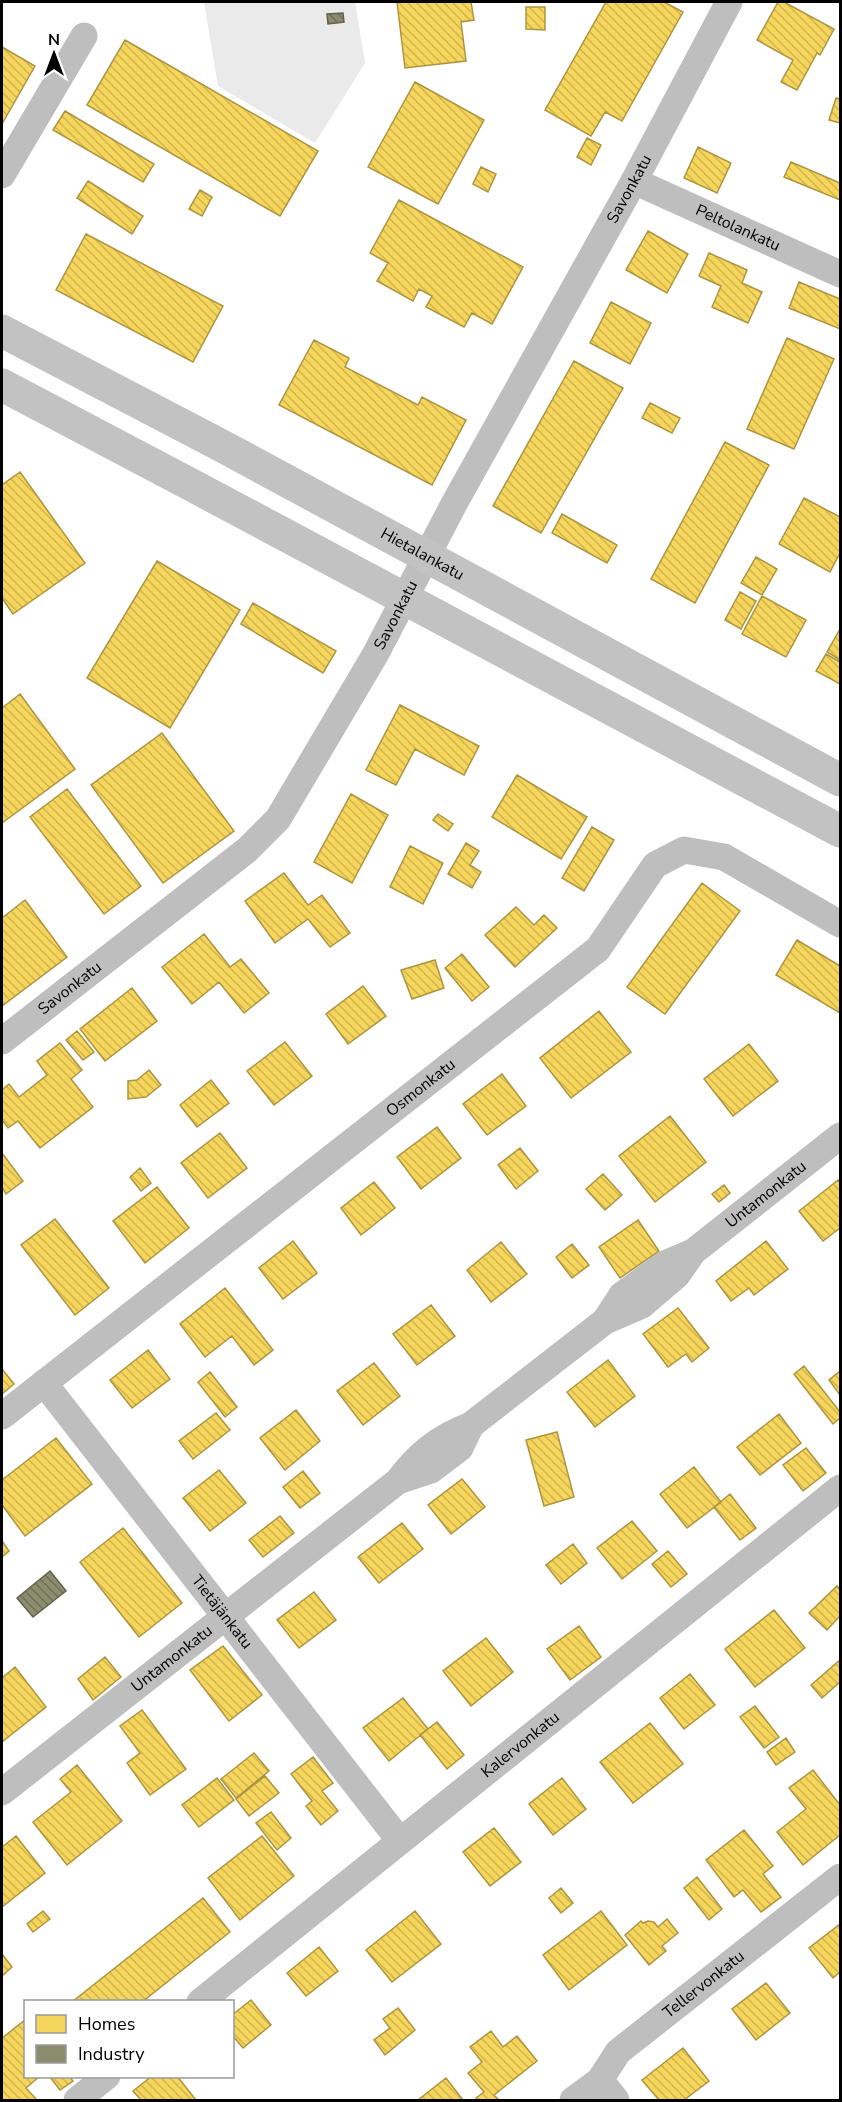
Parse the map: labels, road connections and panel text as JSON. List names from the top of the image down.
{
  "streets": {
    "main road": ["Hietalankatu"],
    "street": [
      "Savonkatu",
      "Peltolankatu",
      "Osmonkatu",
      "Untamonkatu",
      "Tietäjänkatu",
      "Kalervonkatu",
      "Tellervonkatu"
    ]
  },
  "crossings": [
    ["Savonkatu", "Peltolankatu"],
    ["Savonkatu", "Hietalankatu"],
    ["Osmonkatu", "Tietäjänkatu"],
    ["Untamonkatu", "Tietäjänkatu"],
    ["Tietäjänkatu", "Kalervonkatu"]
  ],
  "legend": ["Homes", "Industry"],
  "north": "top"
}
